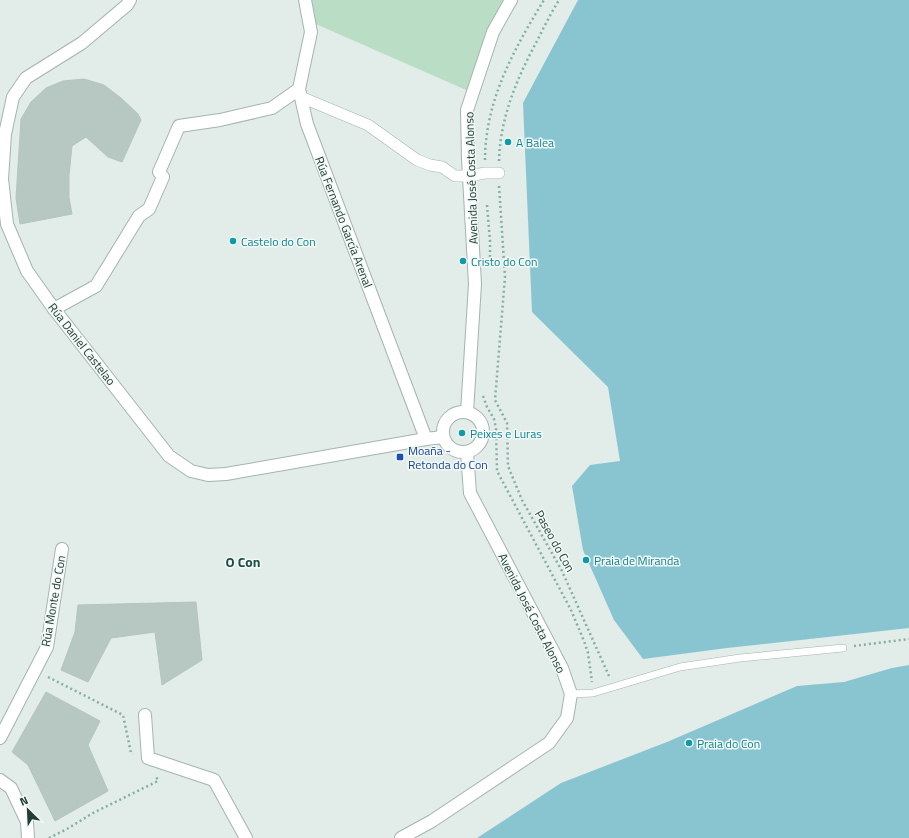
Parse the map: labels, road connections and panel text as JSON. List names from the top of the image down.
{
  "streets": {
    "street": [
      "Avenida José Costa Alonso",
      "Rúa Fernando García Arenal",
      "Rúa Daniel Castelao",
      "Rúa Monte do Con"
    ],
    "path": ["Paseo do Con"]
  },
  "crossings": [
    ["Avenida José Costa Alonso", "Rúa Daniel Castelao"],
    ["Rúa Fernando García Arenal", "Rúa Daniel Castelao"]
  ],
  "districts": ["O Con"],
  "places": {
    "other": [
      "A Balea",
      "Castelo do Con",
      "Cristo do Con",
      "Peixes e Luras",
      "Praia de Miranda",
      "Praia do Con"
    ],
    "transit": ["Moaña - Retonda do Con"]
  },
  "north": "top left"
}
